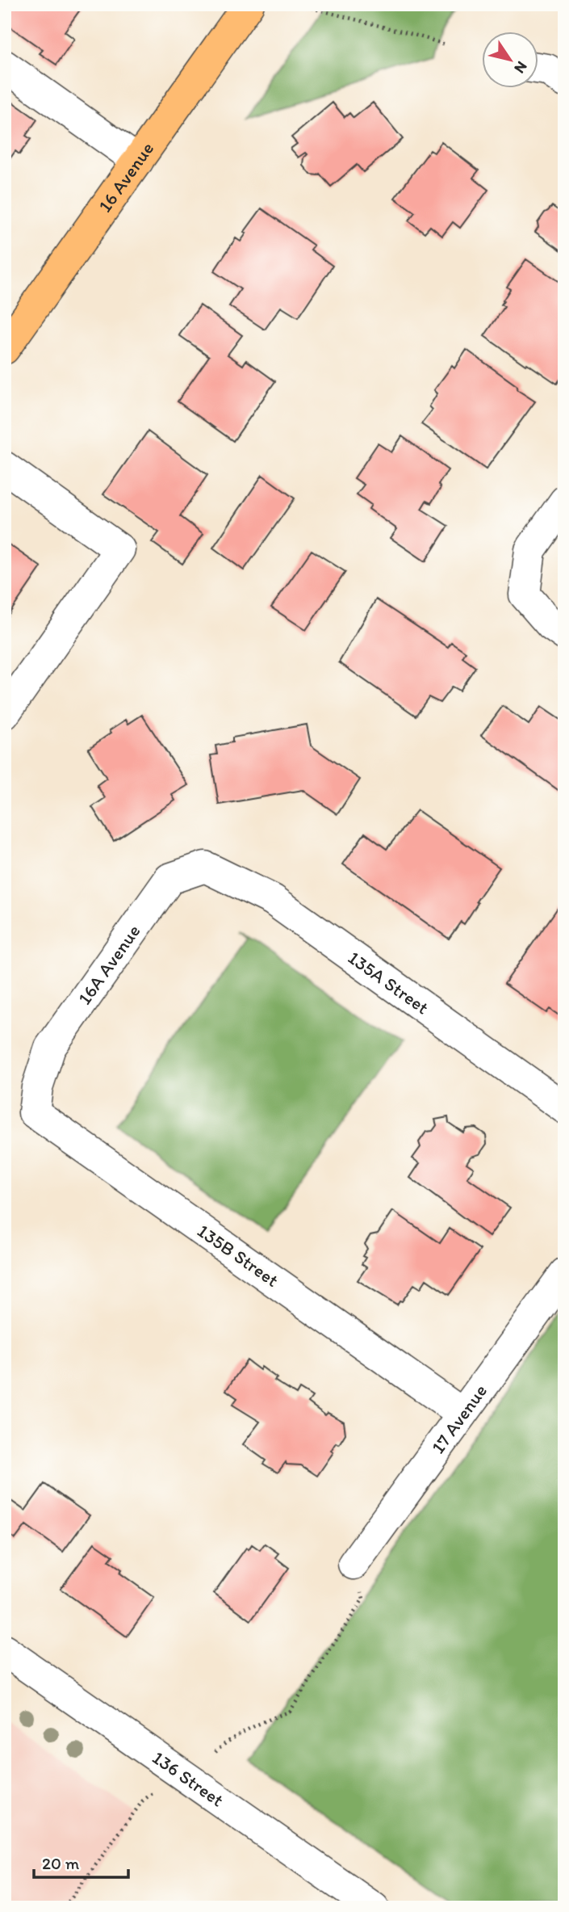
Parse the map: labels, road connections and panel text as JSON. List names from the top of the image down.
{
  "streets": {
    "main road": ["16 Avenue"],
    "street": [
      "16A Avenue",
      "135A Street",
      "135B Street",
      "17 Avenue",
      "136 Street"
    ]
  },
  "crossings": [
    ["16A Avenue", "135A Street"],
    ["16A Avenue", "135B Street"],
    ["135B Street", "17 Avenue"]
  ],
  "scale_bar": "20 m",
  "north": "bottom right"
}
